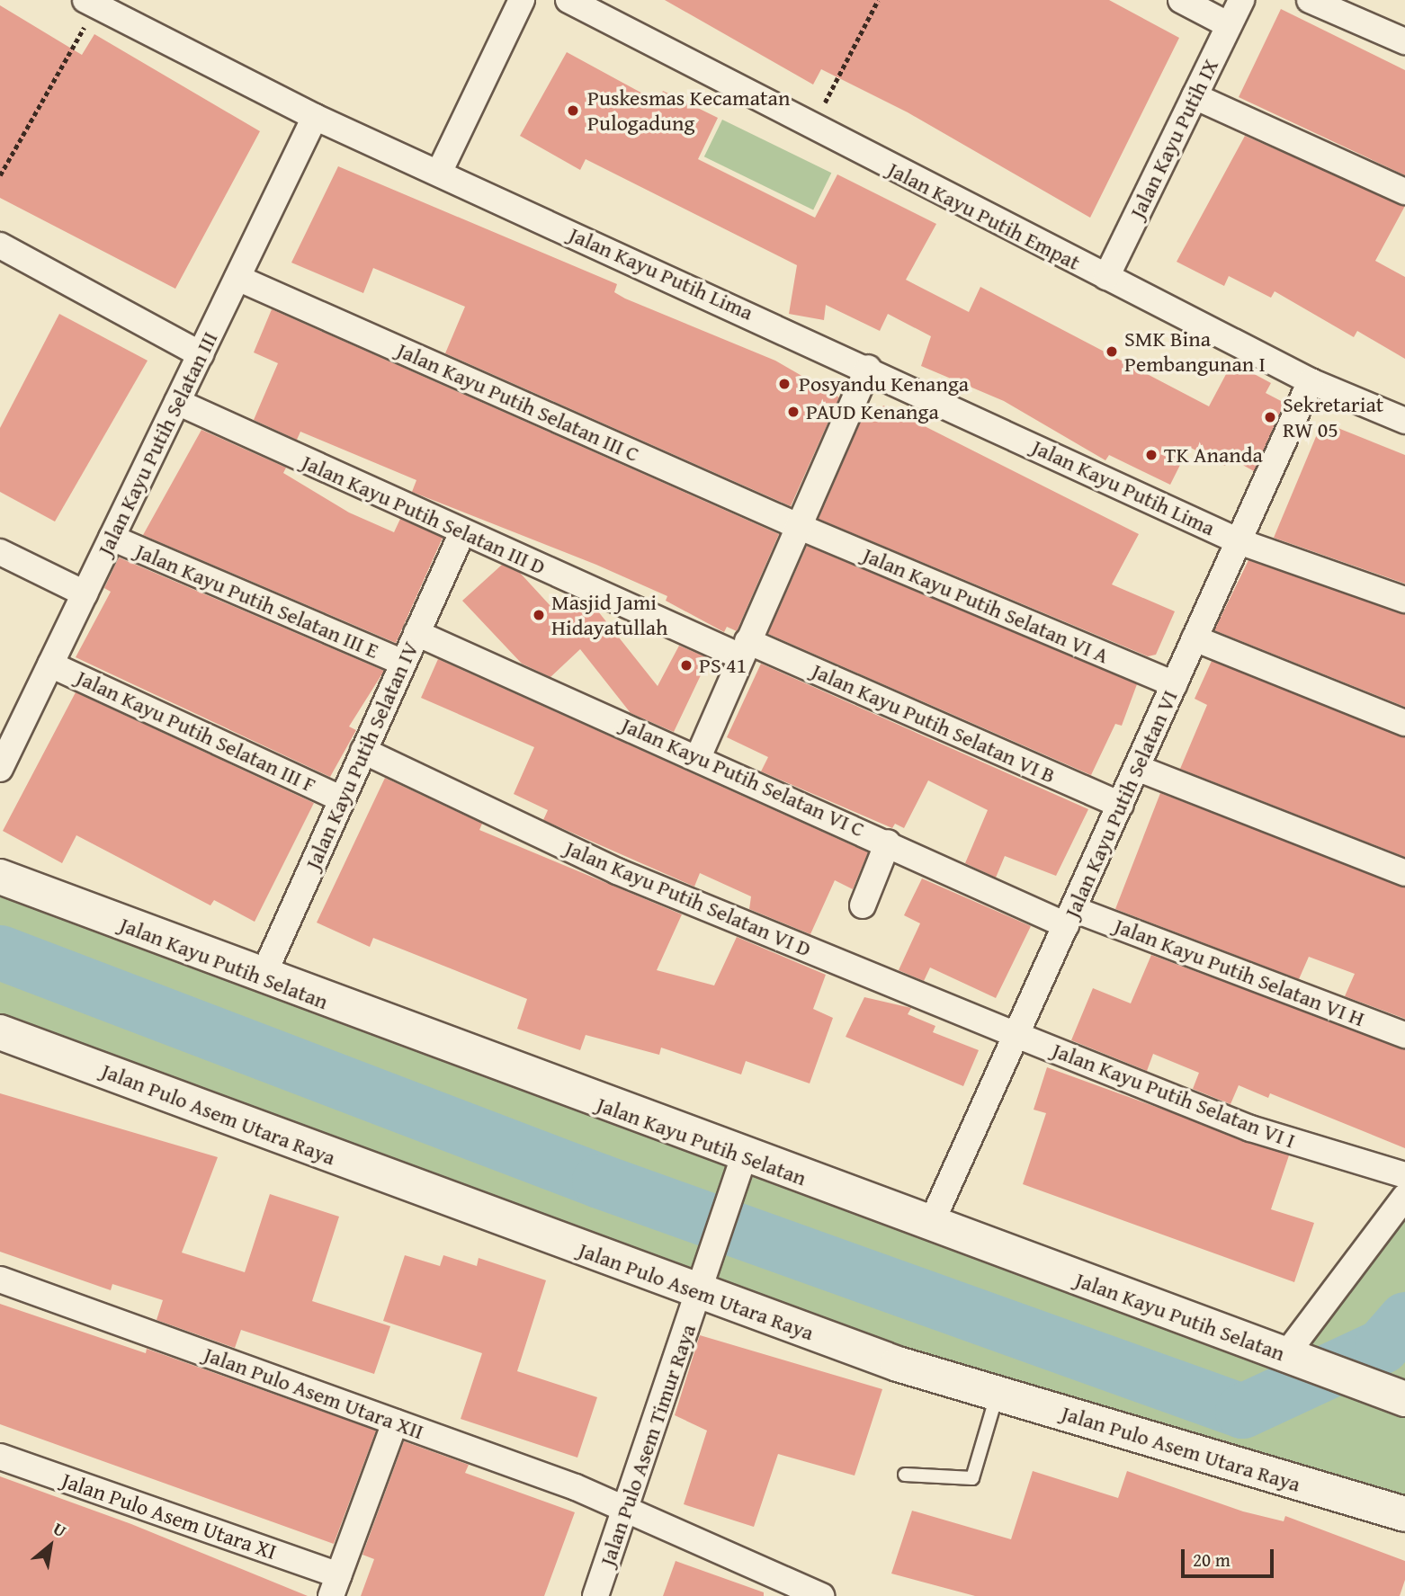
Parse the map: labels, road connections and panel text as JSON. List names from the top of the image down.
{
  "streets": {
    "street": [
      "Jalan Kayu Putih IX",
      "Jalan Kayu Putih Empat",
      "Jalan Kayu Putih Lima",
      "Jalan Kayu Putih Selatan III C",
      "Jalan Kayu Putih Selatan III",
      "Jalan Kayu Putih Selatan III D",
      "Jalan Kayu Putih Selatan III E",
      "Jalan Kayu Putih Selatan VI A",
      "Jalan Kayu Putih Selatan VI B",
      "Jalan Kayu Putih Selatan III F",
      "Jalan Kayu Putih Selatan IV",
      "Jalan Kayu Putih Selatan VI C",
      "Jalan Kayu Putih Selatan VI",
      "Jalan Kayu Putih Selatan VI D",
      "Jalan Kayu Putih Selatan",
      "Jalan Kayu Putih Selatan VI H",
      "Jalan Kayu Putih Selatan VI I",
      "Jalan Pulo Asem Utara Raya",
      "Jalan Pulo Asem Utara XII",
      "Jalan Pulo Asem Timur Raya",
      "Jalan Pulo Asem Utara XI"
    ]
  },
  "crossings": [
    ["Jalan Kayu Putih IX", "Jalan Kayu Putih Empat"],
    ["Jalan Kayu Putih Empat", "Jalan Kayu Putih Selatan VI"],
    ["Jalan Kayu Putih Lima", "Jalan Kayu Putih Selatan III"],
    ["Jalan Kayu Putih Lima", "Jalan Kayu Putih Selatan VI"],
    ["Jalan Kayu Putih Selatan III C", "Jalan Kayu Putih Selatan III"],
    ["Jalan Kayu Putih Selatan III C", "Jalan Kayu Putih Selatan VI A"],
    ["Jalan Kayu Putih Selatan III", "Jalan Kayu Putih Selatan III D"],
    ["Jalan Kayu Putih Selatan III", "Jalan Kayu Putih Selatan III E"],
    ["Jalan Kayu Putih Selatan III", "Jalan Kayu Putih Selatan III F"],
    ["Jalan Kayu Putih Selatan III D", "Jalan Kayu Putih Selatan VI B"],
    ["Jalan Kayu Putih Selatan III D", "Jalan Kayu Putih Selatan IV"],
    ["Jalan Kayu Putih Selatan III E", "Jalan Kayu Putih Selatan IV"],
    ["Jalan Kayu Putih Selatan VI A", "Jalan Kayu Putih Selatan VI"],
    ["Jalan Kayu Putih Selatan VI B", "Jalan Kayu Putih Selatan VI"],
    ["Jalan Kayu Putih Selatan III F", "Jalan Kayu Putih Selatan IV"],
    ["Jalan Kayu Putih Selatan IV", "Jalan Kayu Putih Selatan VI C"],
    ["Jalan Kayu Putih Selatan IV", "Jalan Kayu Putih Selatan VI D"],
    ["Jalan Kayu Putih Selatan IV", "Jalan Kayu Putih Selatan"],
    ["Jalan Kayu Putih Selatan VI C", "Jalan Kayu Putih Selatan VI"],
    ["Jalan Kayu Putih Selatan VI C", "Jalan Kayu Putih Selatan VI H"],
    ["Jalan Kayu Putih Selatan VI", "Jalan Kayu Putih Selatan VI D"],
    ["Jalan Kayu Putih Selatan VI", "Jalan Kayu Putih Selatan"],
    ["Jalan Kayu Putih Selatan VI", "Jalan Kayu Putih Selatan VI H"],
    ["Jalan Kayu Putih Selatan VI", "Jalan Kayu Putih Selatan VI I"],
    ["Jalan Kayu Putih Selatan VI D", "Jalan Kayu Putih Selatan VI I"],
    ["Jalan Kayu Putih Selatan", "Jalan Pulo Asem Timur Raya"],
    ["Jalan Pulo Asem Utara Raya", "Jalan Pulo Asem Timur Raya"],
    ["Jalan Pulo Asem Utara XII", "Jalan Pulo Asem Timur Raya"]
  ],
  "places": [
    "Puskesmas Kecamatan Pulogadung",
    "SMK Bina Pembangunan I",
    "Posyandu Kenanga",
    "PAUD Kenanga",
    "Sekretariat RW 05",
    "TK Ananda",
    "Masjid Jami Hidayatullah",
    "PS 41"
  ],
  "scale_bar": "20 m",
  "north": "top right"
}
